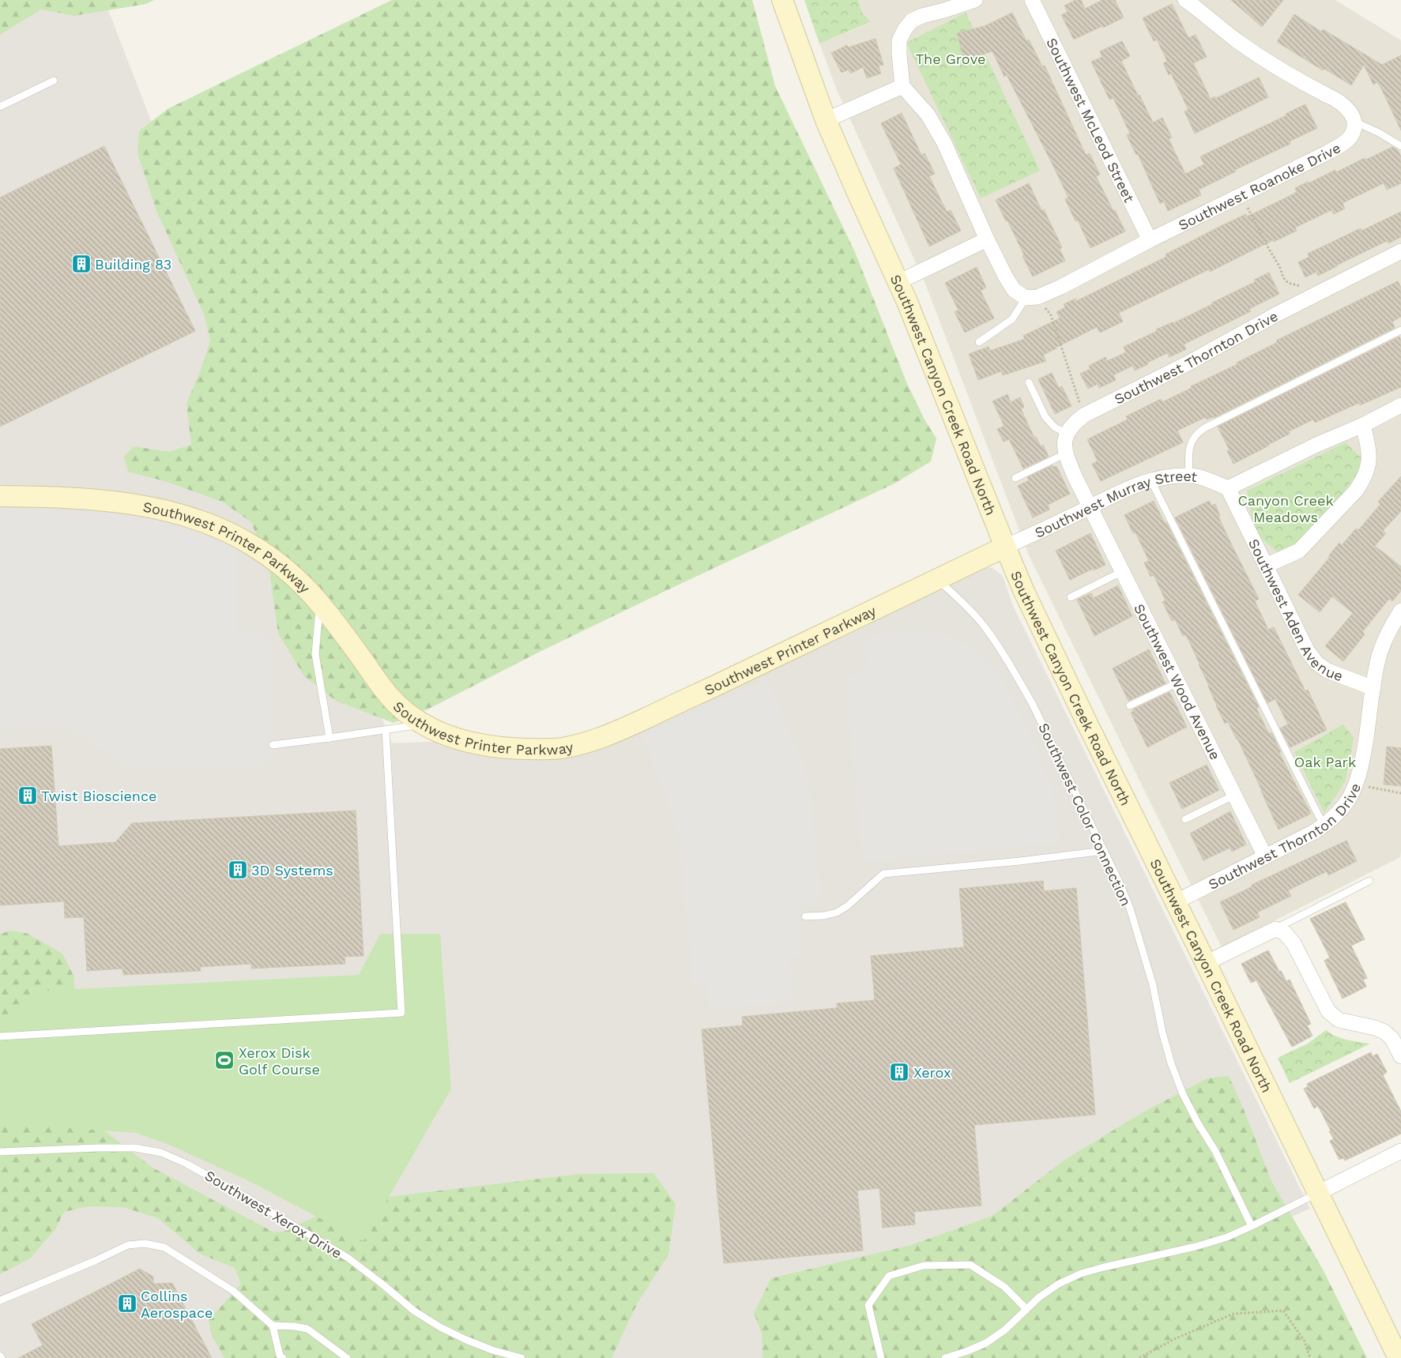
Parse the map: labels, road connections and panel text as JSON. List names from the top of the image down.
{
  "streets": {
    "main road": ["Southwest Canyon Creek Road North", "Southwest Printer Parkway"],
    "street": [
      "Southwest McLeod Street",
      "Southwest Roanoke Drive",
      "Southwest Thornton Drive",
      "Southwest Murray Street",
      "Southwest Aden Avenue",
      "Southwest Wood Avenue"
    ],
    "lane": ["Southwest Color Connection", "Southwest Xerox Drive"]
  },
  "crossings": [
    ["Southwest McLeod Street", "Southwest Roanoke Drive"],
    ["Southwest Thornton Drive", "Southwest Canyon Creek Road North"],
    ["Southwest Thornton Drive", "Southwest Aden Avenue"],
    ["Southwest Thornton Drive", "Southwest Wood Avenue"],
    ["Southwest Canyon Creek Road North", "Southwest Murray Street"],
    ["Southwest Canyon Creek Road North", "Southwest Printer Parkway"],
    ["Southwest Murray Street", "Southwest Printer Parkway"],
    ["Southwest Murray Street", "Southwest Aden Avenue"],
    ["Southwest Murray Street", "Southwest Wood Avenue"],
    ["Southwest Printer Parkway", "Southwest Color Connection"]
  ],
  "parks": ["The Grove", "Canyon Creek Meadows", "Oak Park"],
  "places": {
    "building": [
      "Building 83",
      "Twist Bioscience",
      "3D Systems",
      "Xerox",
      "Collins Aerospace"
    ],
    "sports": ["Xerox Disk Golf Course"]
  }
}
